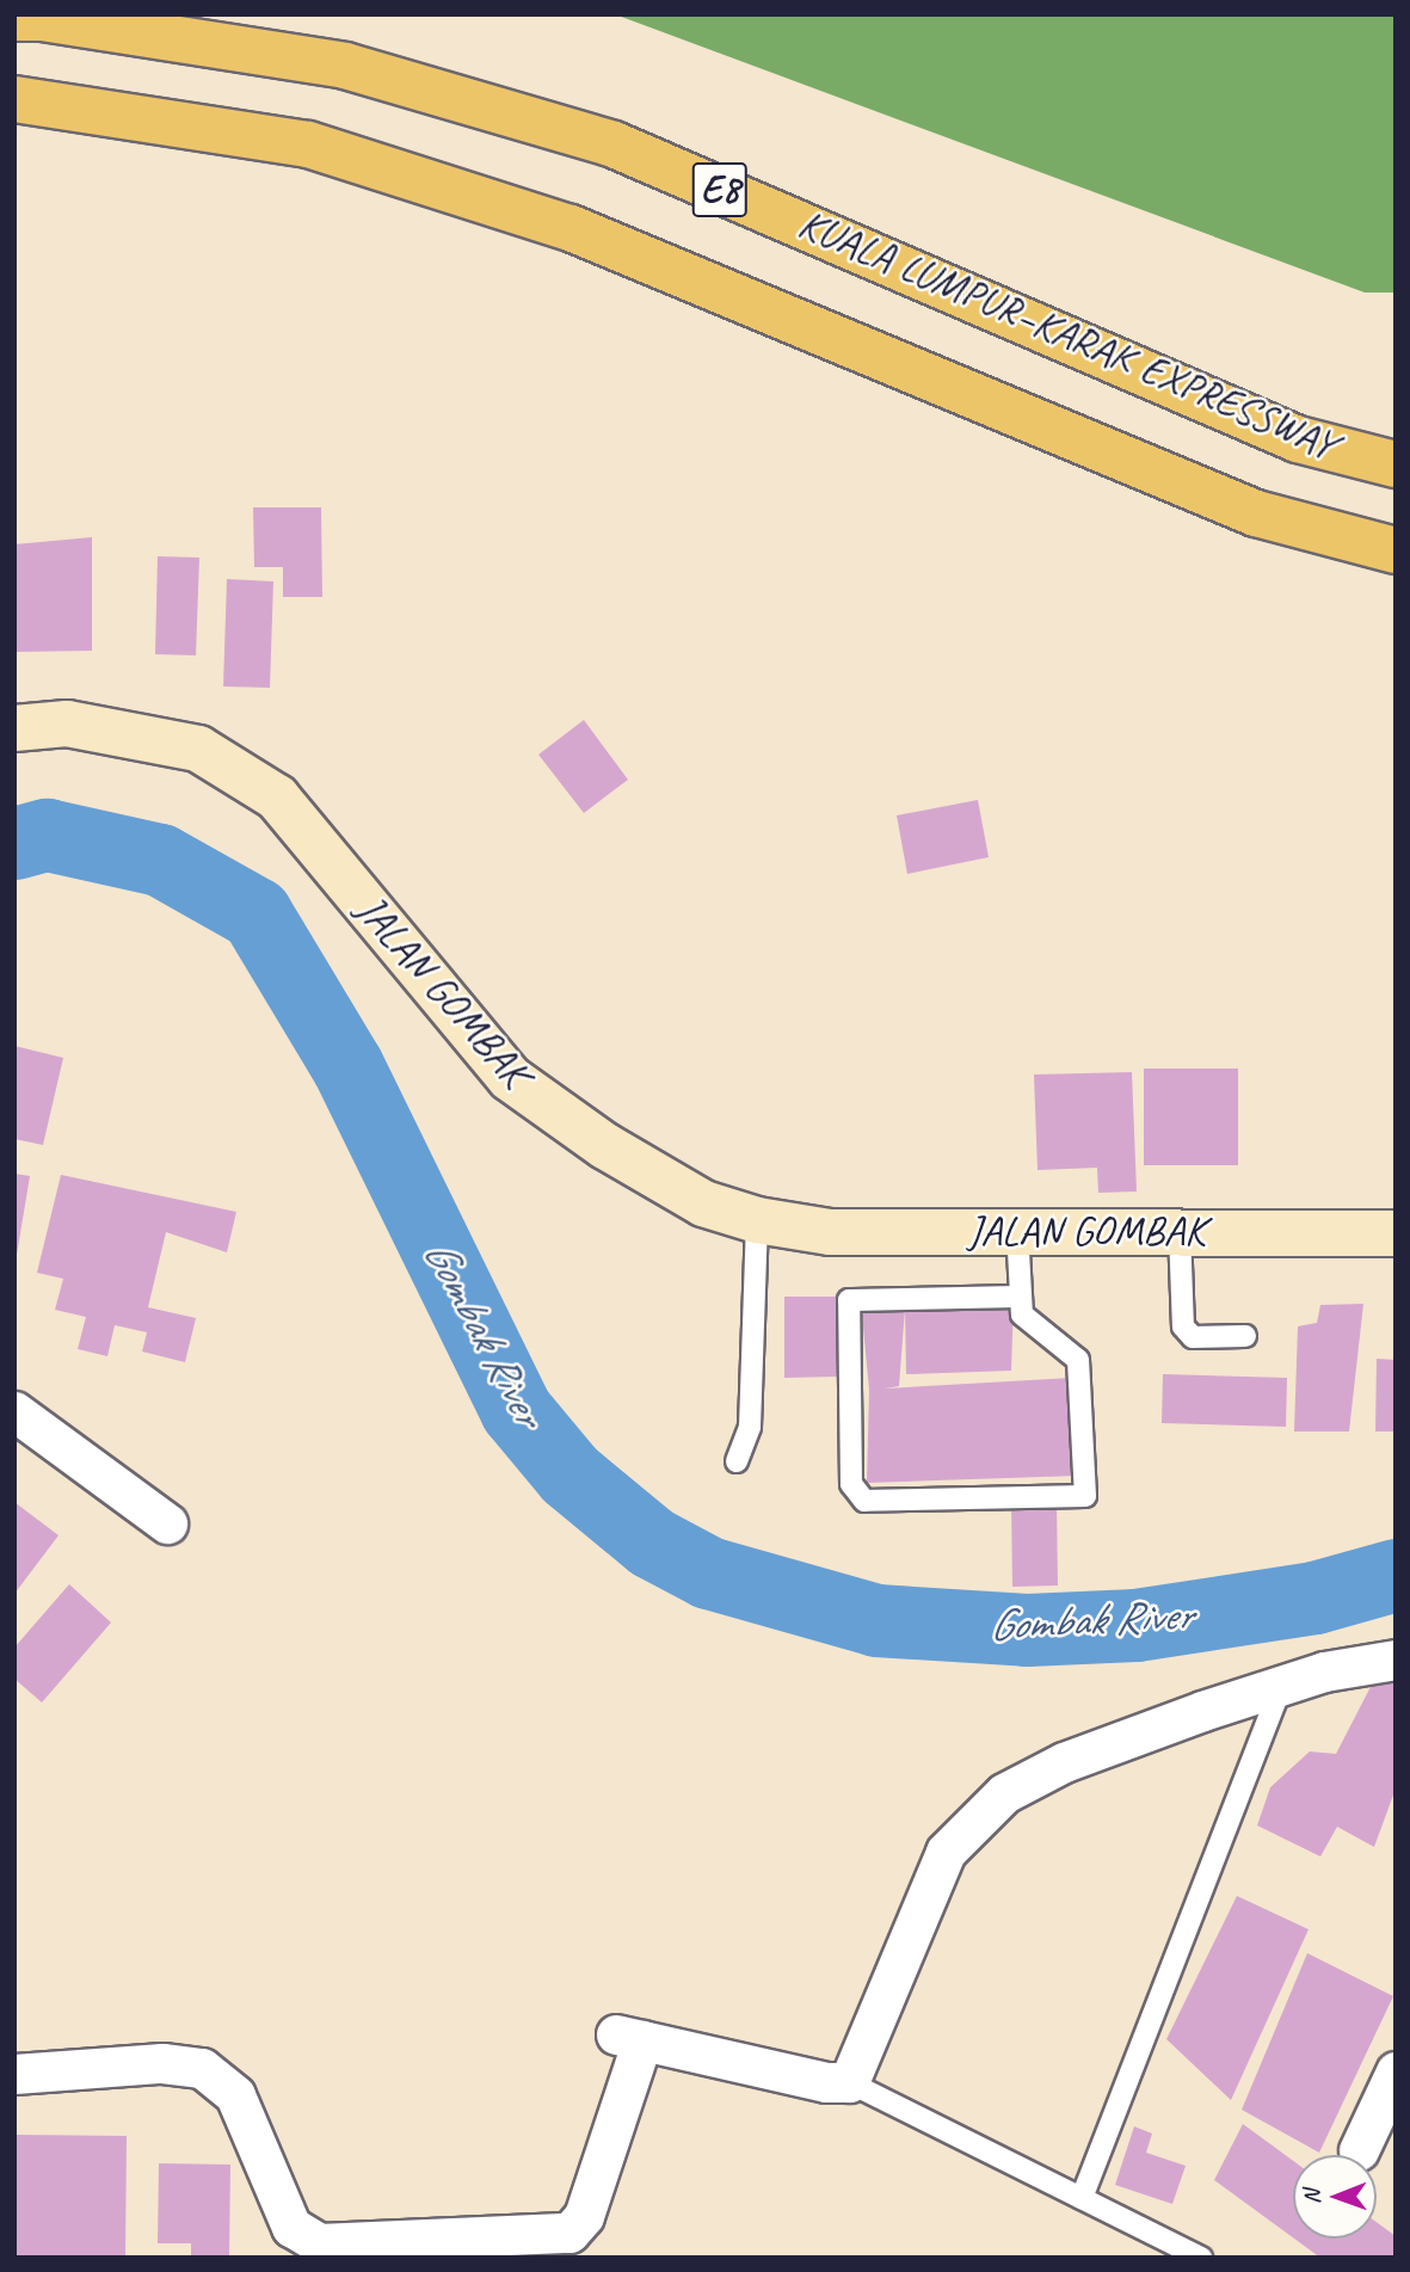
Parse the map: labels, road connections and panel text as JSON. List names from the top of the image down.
{
  "streets": {
    "highway": ["E8", "KUALA LUMPUR–KARAK EXPRESSWAY"],
    "main road": ["JALAN GOMBAK"]
  },
  "water": ["Gombak River"],
  "north": "left"
}
